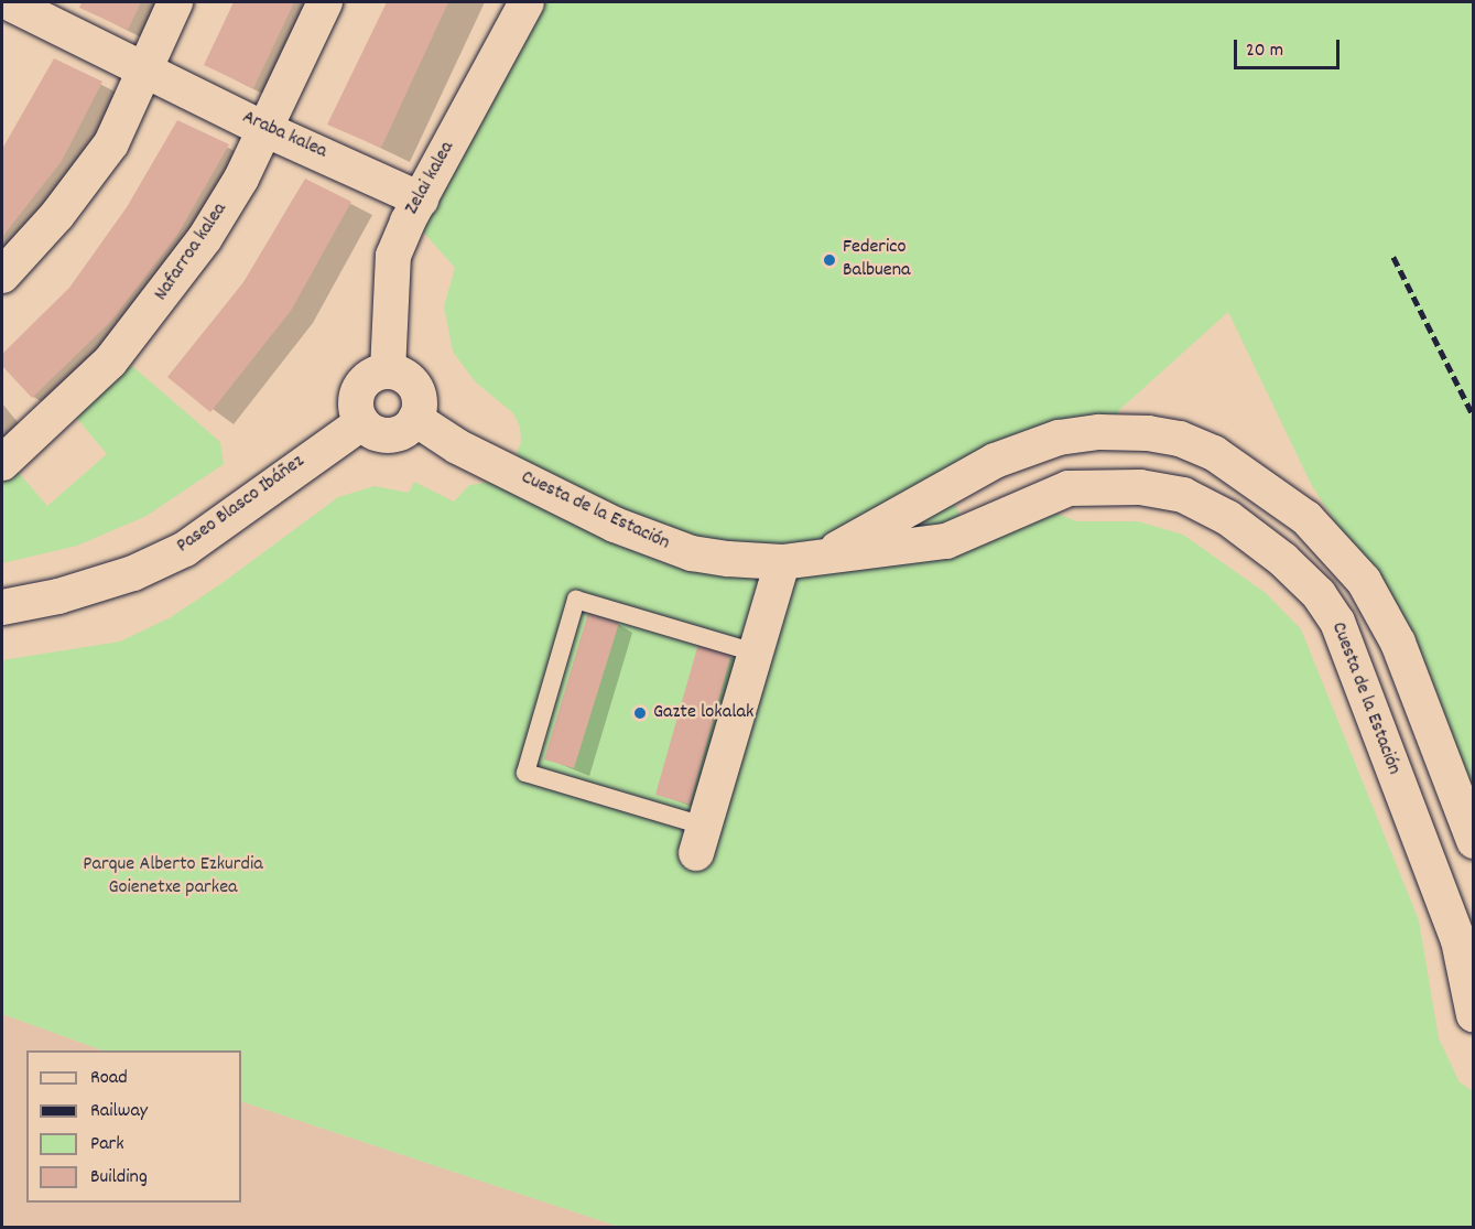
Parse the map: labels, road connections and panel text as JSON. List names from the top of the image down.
{
  "streets": {
    "street": [
      "Araba kalea",
      "Zelai kalea",
      "Nafarroa kalea",
      "Paseo Blasco Ibáñez",
      "Cuesta de la Estación"
    ]
  },
  "crossings": [
    ["Araba kalea", "Zelai kalea"],
    ["Araba kalea", "Nafarroa kalea"],
    ["Zelai kalea", "Paseo Blasco Ibáñez"],
    ["Zelai kalea", "Cuesta de la Estación"],
    ["Paseo Blasco Ibáñez", "Cuesta de la Estación"]
  ],
  "parks": ["Parque Alberto Ezkurdia Goienetxe parkea"],
  "places": ["Federico Balbuena", "Gazte lokalak"],
  "legend": [
    "Road",
    "Railway",
    "Park",
    "Building"
  ],
  "scale_bar": "20 m"
}
